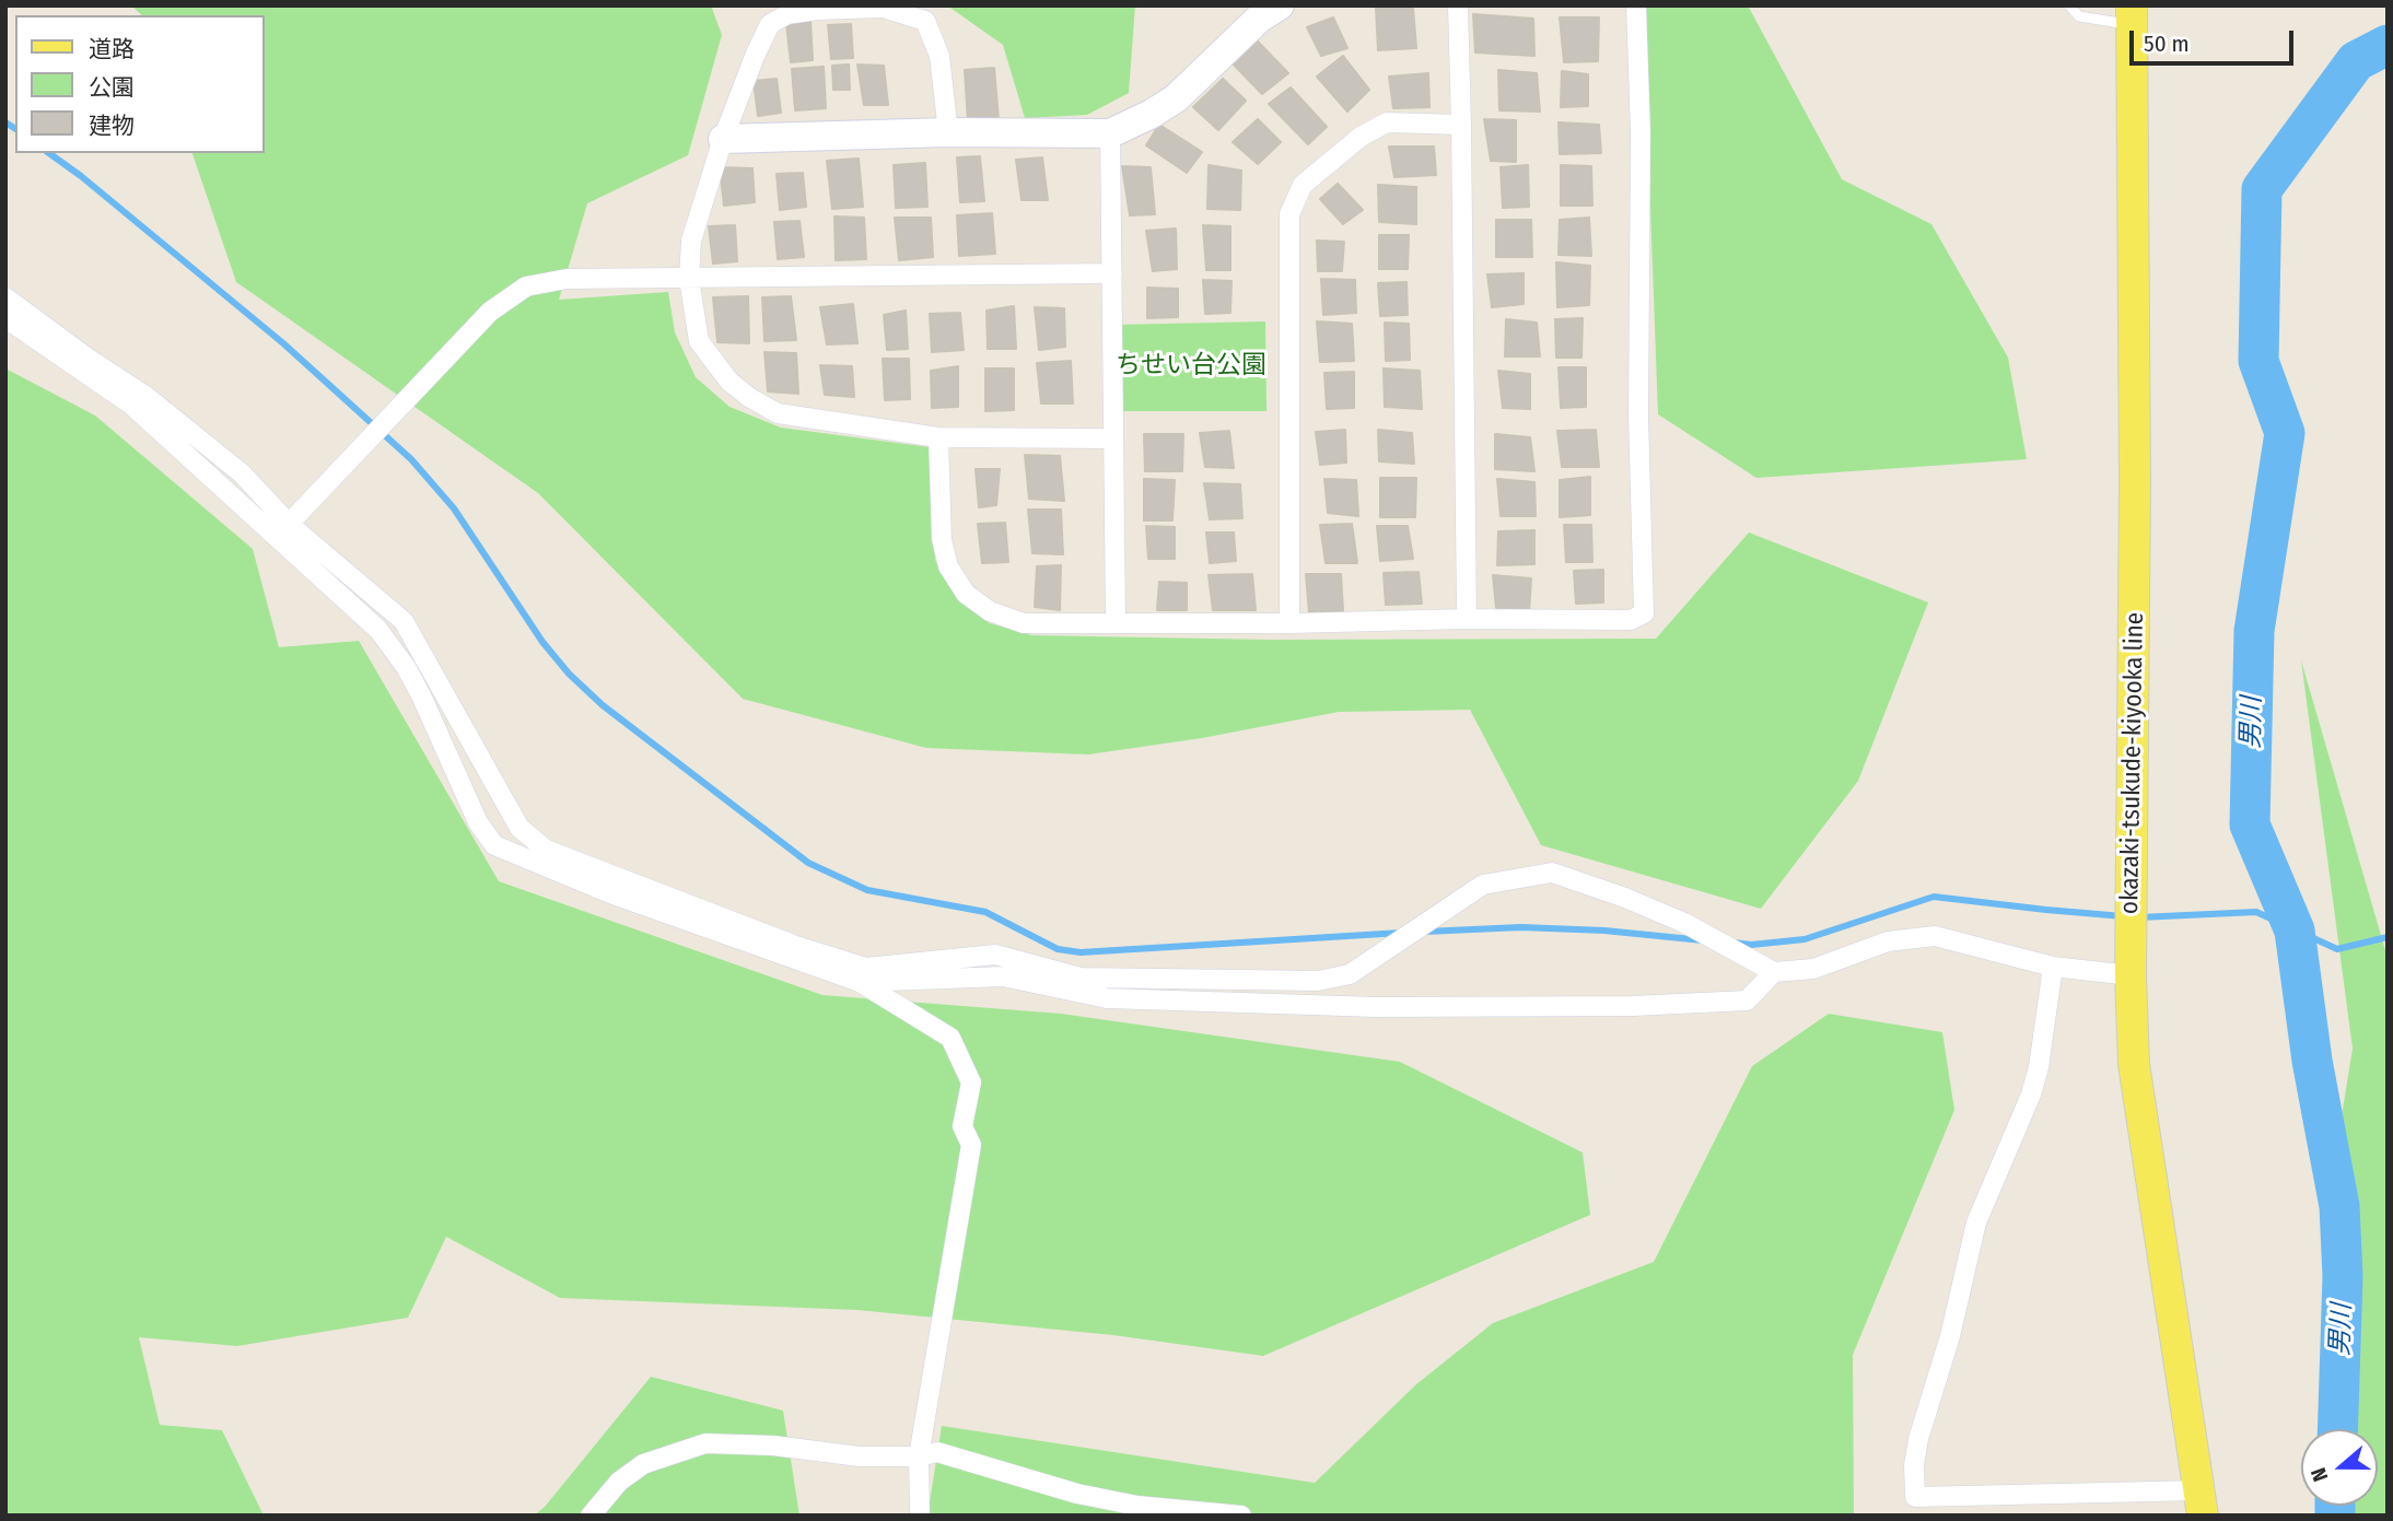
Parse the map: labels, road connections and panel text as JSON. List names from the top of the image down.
{
  "streets": {
    "main road": ["okazaki-tsukude-kiyooka line"]
  },
  "water": ["男川"],
  "parks": ["ちせい台公園"],
  "legend": ["道路", "公園", "建物"],
  "scale_bar": "50 m",
  "north": "left"
}
